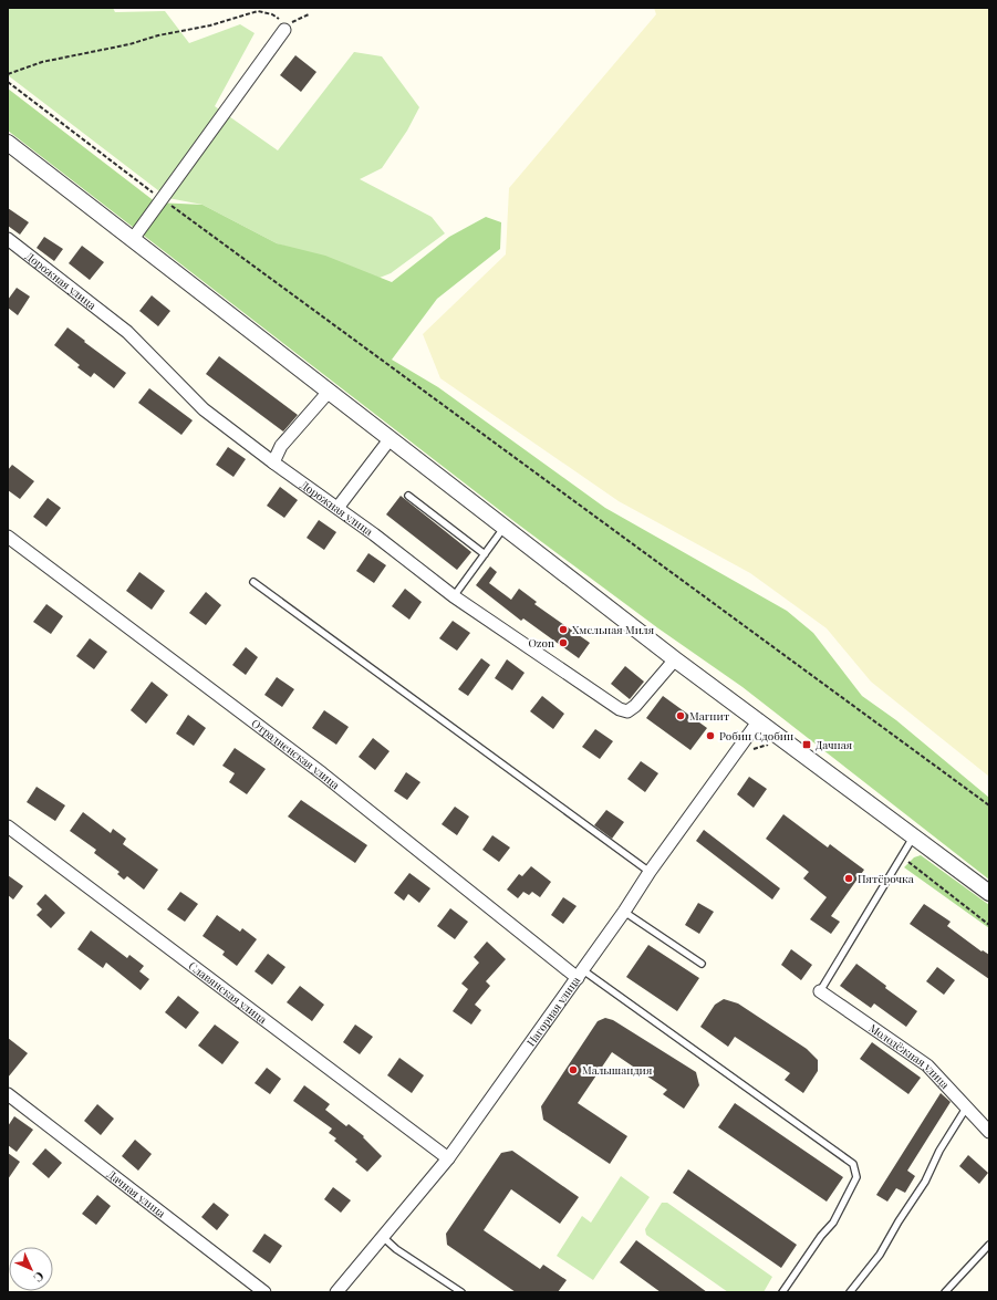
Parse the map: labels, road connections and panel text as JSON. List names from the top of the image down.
{
  "streets": {
    "street": [
      "Дорожная улица",
      "Отрадненская улица",
      "Славянская улица",
      "Нагорная улица",
      "Молодёжная улица",
      "Дачная улица"
    ]
  },
  "crossings": [
    ["Отрадненская улица", "Нагорная улица"],
    ["Славянская улица", "Нагорная улица"]
  ],
  "places": {
    "other": [
      "Хмельная Миля",
      "Ozon",
      "Магнит",
      "Робин Сдобин",
      "Пятёрочка",
      "Малышандия"
    ],
    "transit": ["Дачная"]
  },
  "north": "bottom right"
}
